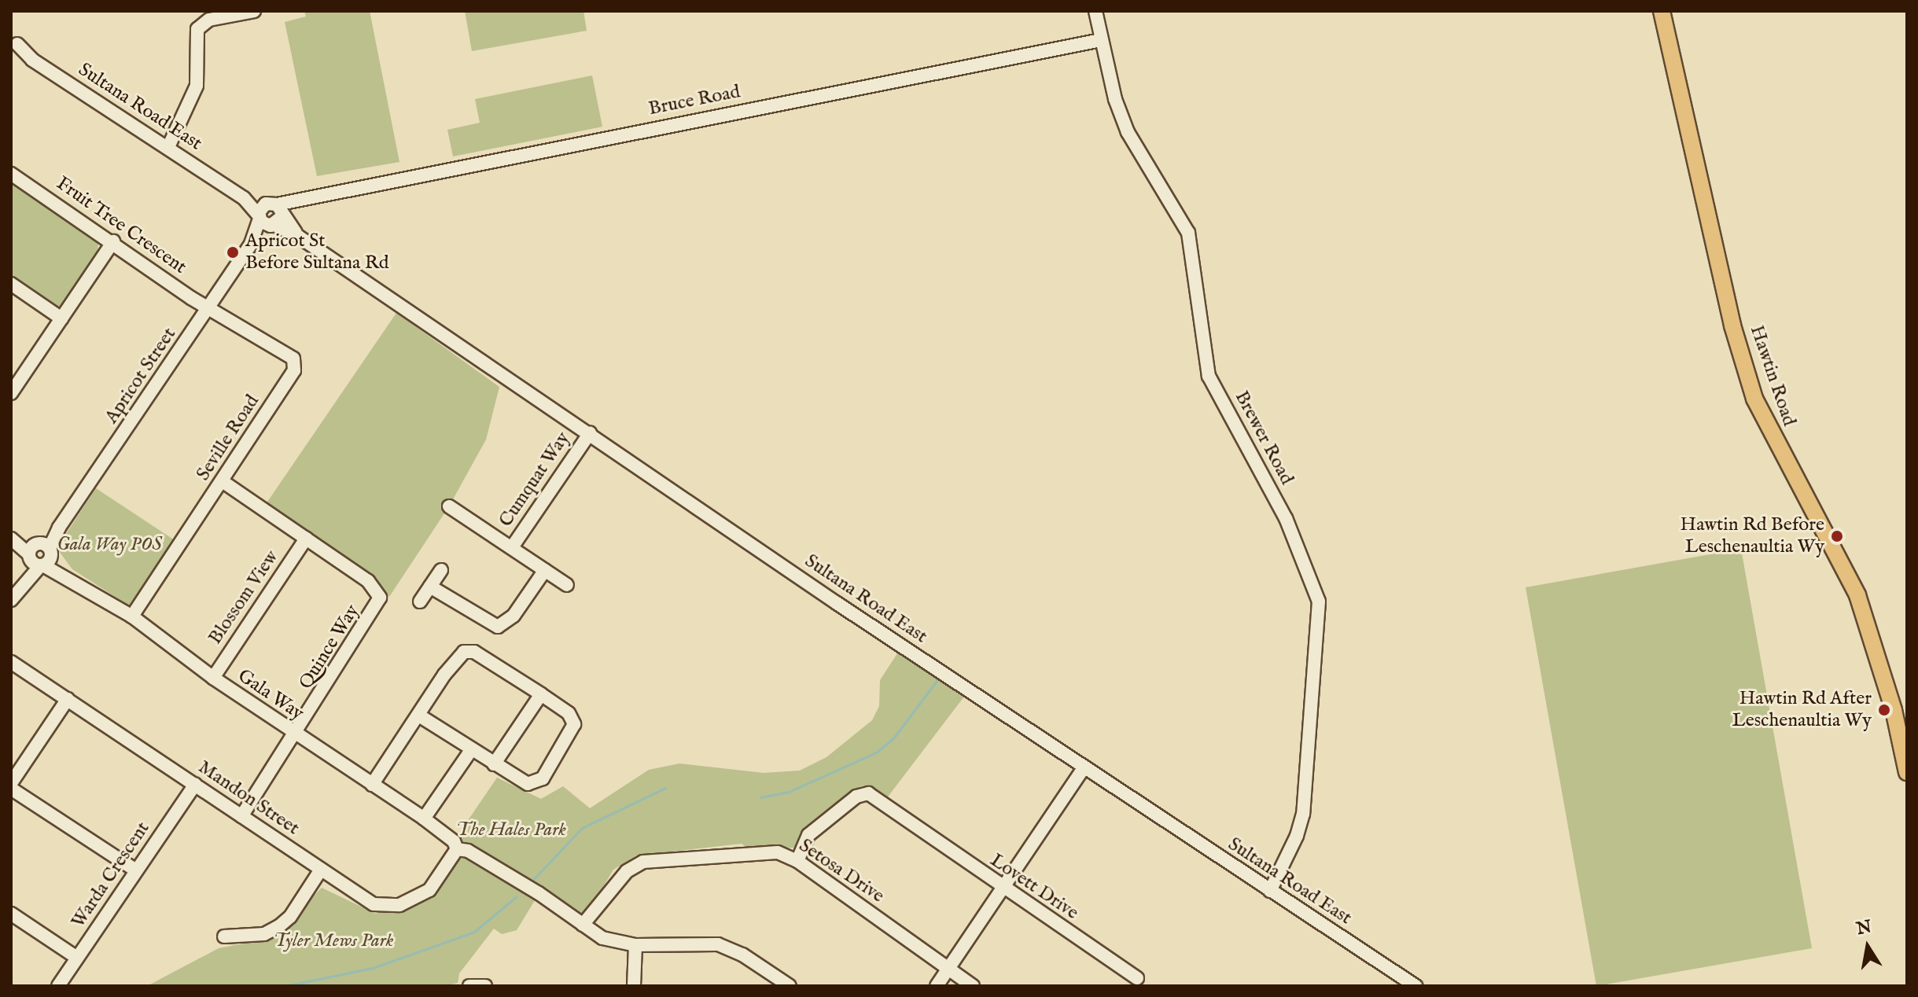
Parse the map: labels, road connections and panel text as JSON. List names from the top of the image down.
{
  "streets": {
    "main road": ["Hawtin Road"],
    "street": [
      "Bruce Road",
      "Sultana Road East",
      "Fruit Tree Crescent",
      "Apricot Street",
      "Seville Road",
      "Brewer Road",
      "Cumquat Way",
      "Blossom View",
      "Quince Way",
      "Gala Way",
      "Mandon Street",
      "Setosa Drive",
      "Warda Crescent",
      "Lovett Drive"
    ]
  },
  "crossings": [
    ["Bruce Road", "Sultana Road East"],
    ["Bruce Road", "Apricot Street"],
    ["Bruce Road", "Brewer Road"],
    ["Sultana Road East", "Apricot Street"],
    ["Sultana Road East", "Brewer Road"],
    ["Sultana Road East", "Cumquat Way"],
    ["Fruit Tree Crescent", "Apricot Street"],
    ["Fruit Tree Crescent", "Seville Road"],
    ["Apricot Street", "Seville Road"],
    ["Apricot Street", "Gala Way"],
    ["Seville Road", "Quince Way"],
    ["Seville Road", "Gala Way"],
    ["Blossom View", "Quince Way"],
    ["Blossom View", "Gala Way"],
    ["Quince Way", "Gala Way"],
    ["Quince Way", "Mandon Street"],
    ["Gala Way", "Mandon Street"],
    ["Gala Way", "Setosa Drive"],
    ["Mandon Street", "Warda Crescent"],
    ["Setosa Drive", "Lovett Drive"]
  ],
  "parks": ["Gala Way POS", "The Hales Park", "Tyler Mews Park"],
  "places": ["Apricot St Before Sultana Rd", "Hawtin Rd Before Leschenaultia Wy", "Hawtin Rd After Leschenaultia Wy"],
  "north": "top"
}
